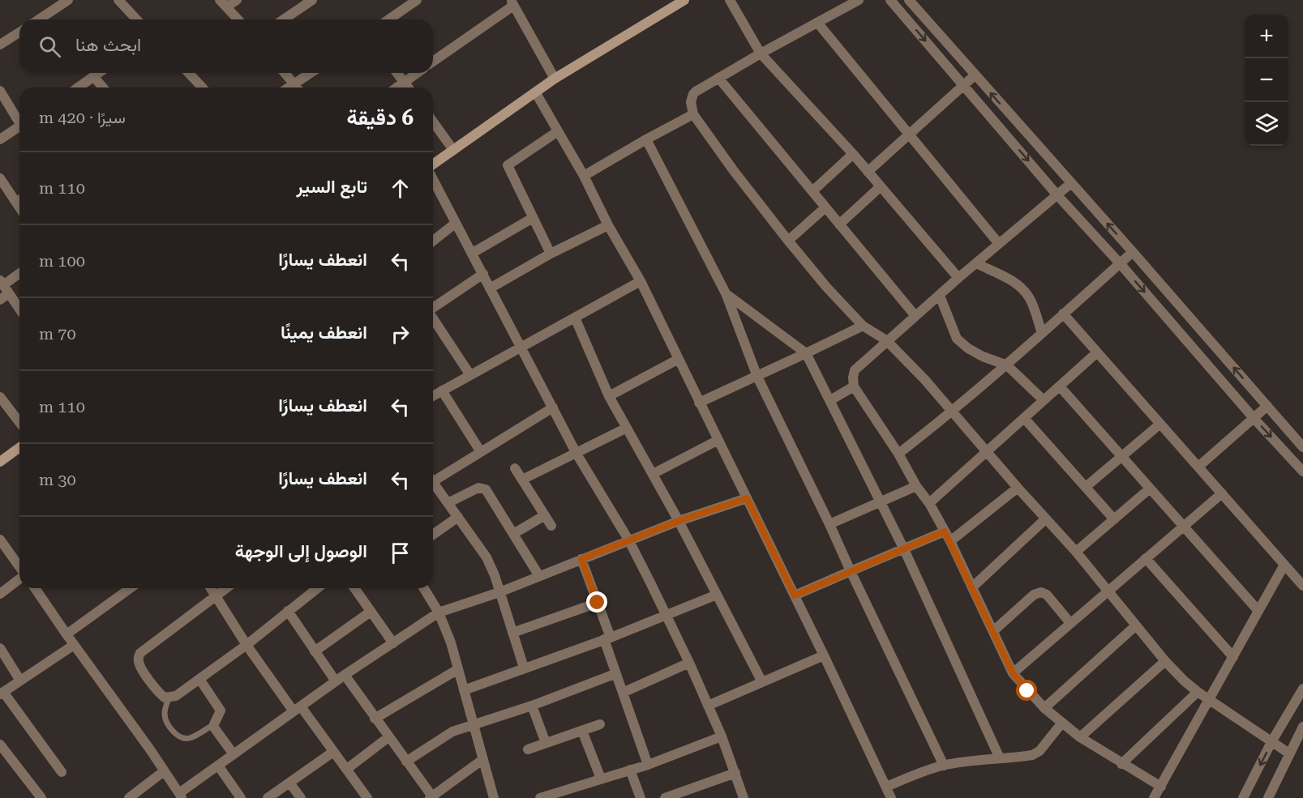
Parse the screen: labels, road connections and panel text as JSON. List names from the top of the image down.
{
  "page": {
    "map_buttons": ["+", "−"],
    "search": "ابحث هنا",
    "heading": ["6 دقيقة", "سيرًا · 420 m"],
    "list": [
      ["تابع السير", "110 m"],
      ["انعطف يسارًا", "100 m"],
      ["انعطف يمينًا", "70 m"],
      ["انعطف يسارًا", "110 m"],
      ["انعطف يسارًا", "30 m"],
      "الوصول إلى الوجهة"
    ]
  }
}
